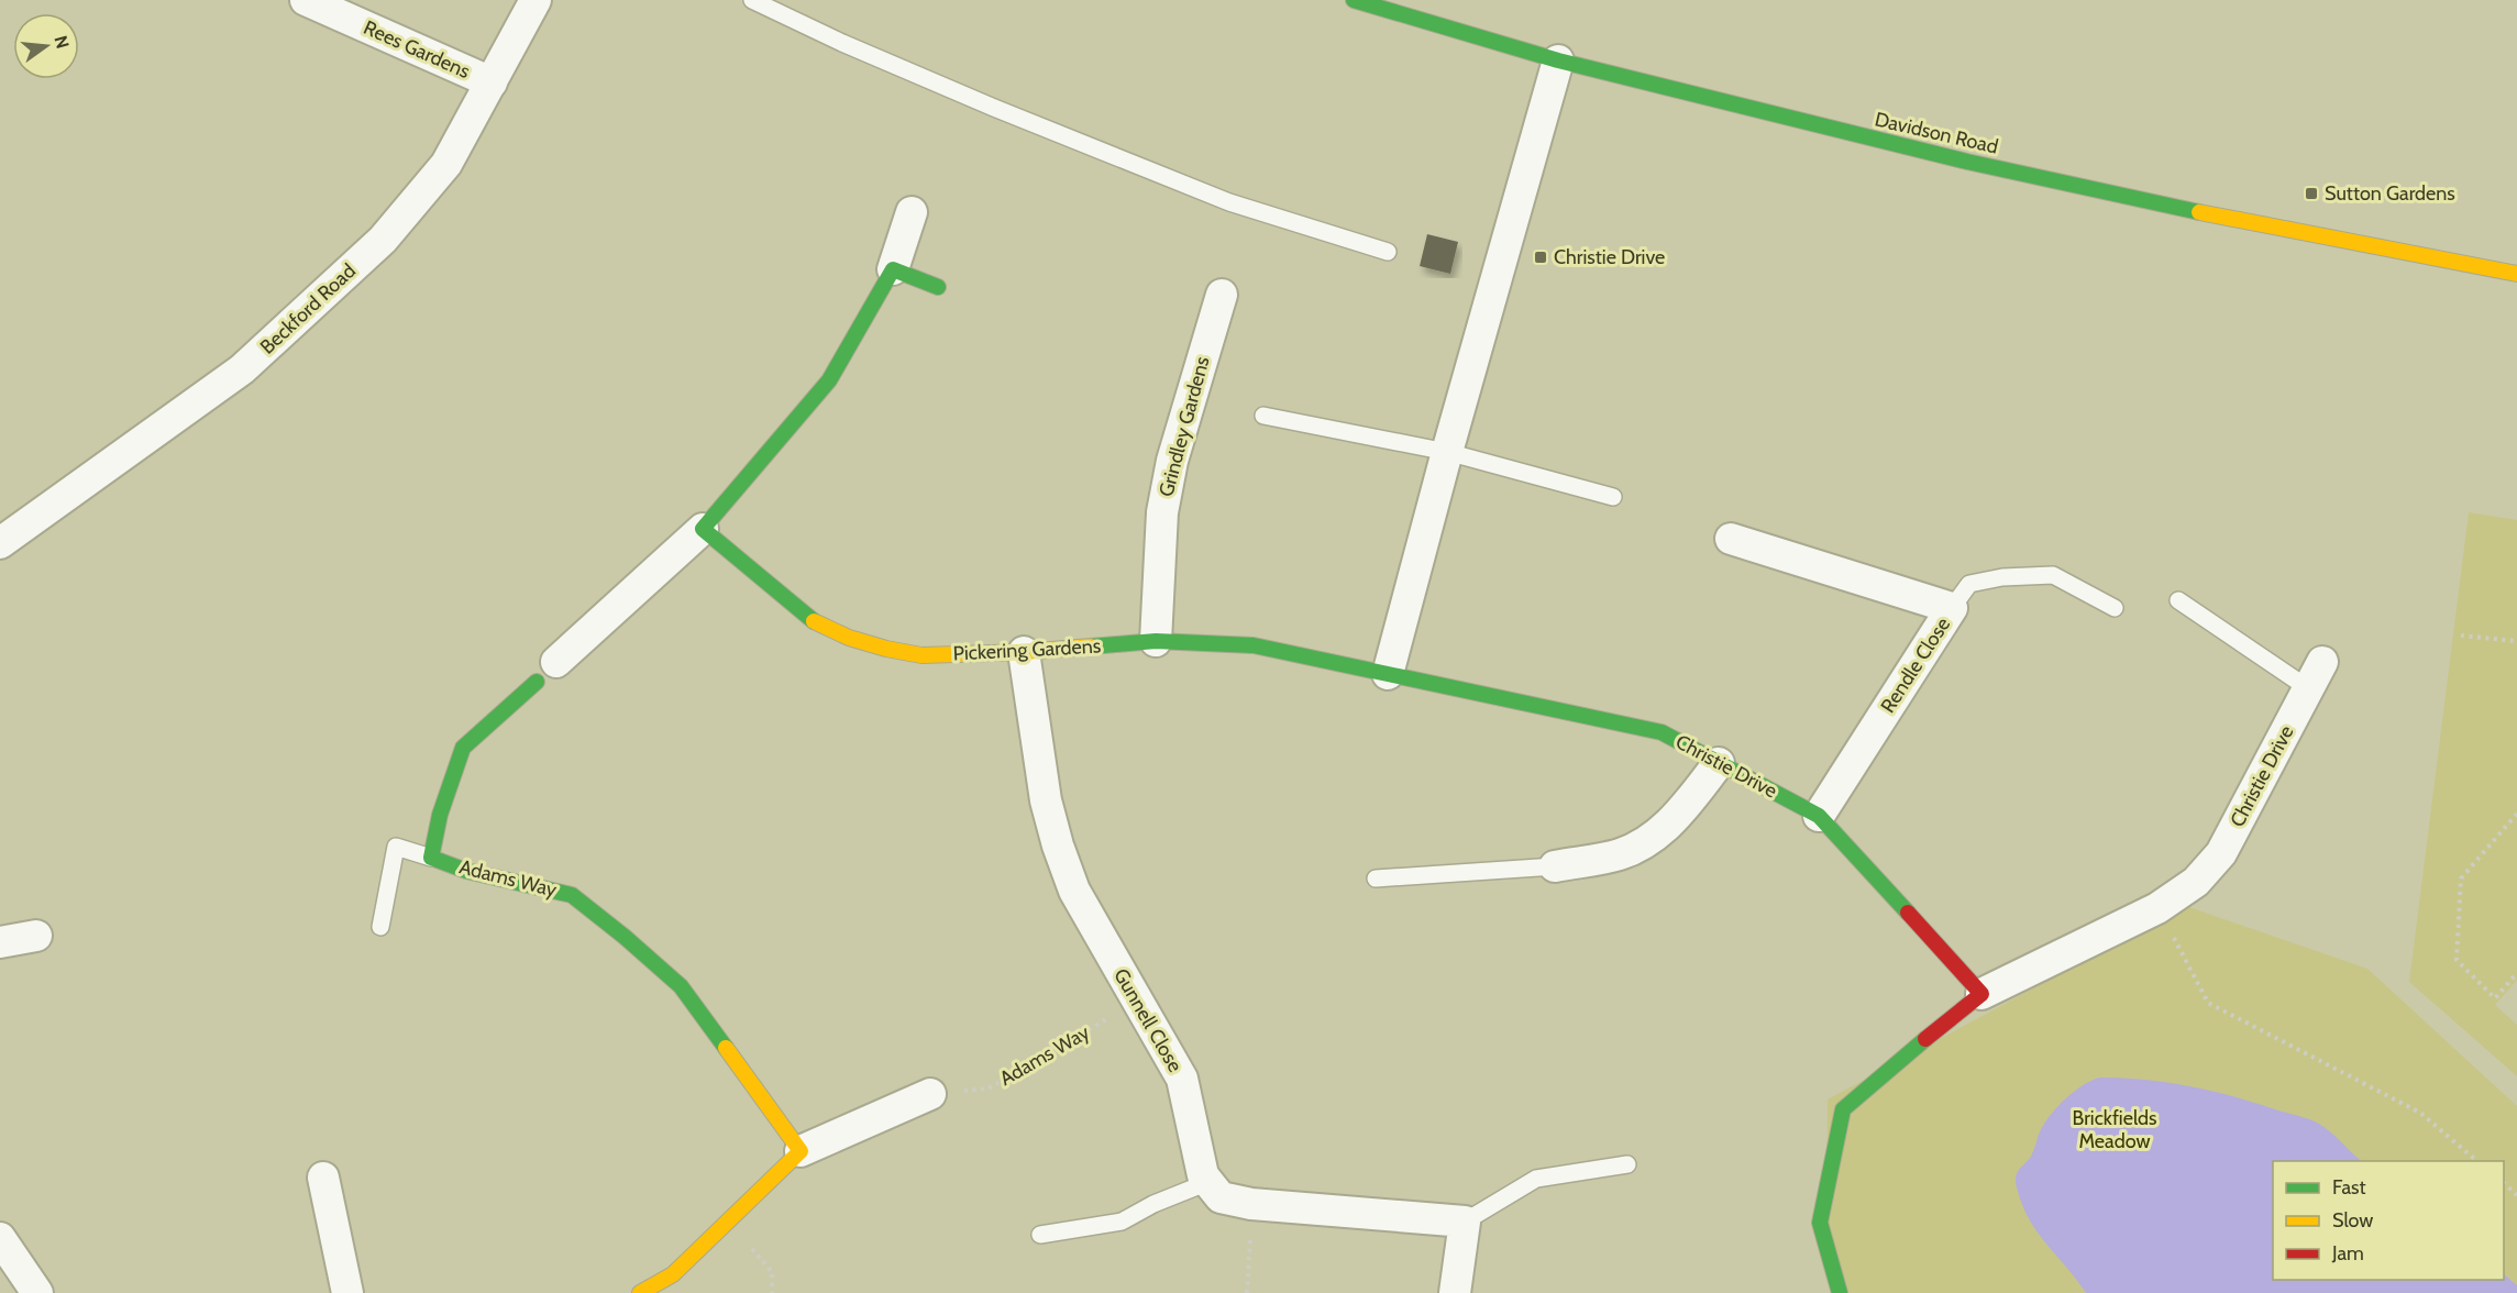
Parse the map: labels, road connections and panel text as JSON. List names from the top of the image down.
{
  "streets": {
    "street": [
      "Rees Gardens",
      "Davidson Road",
      "Beckford Road",
      "Grindley Gardens",
      "Pickering Gardens",
      "Rendle Close",
      "Christie Drive",
      "Adams Way",
      "Gunnell Close"
    ]
  },
  "crossings": [
    ["Rees Gardens", "Beckford Road"],
    ["Grindley Gardens", "Pickering Gardens"],
    ["Pickering Gardens", "Christie Drive"],
    ["Pickering Gardens", "Gunnell Close"],
    ["Rendle Close", "Christie Drive"],
    ["Adams Way", "Gunnell Close"]
  ],
  "parks": ["Brickfields Meadow"],
  "places": {
    "transit": ["Sutton Gardens", "Christie Drive"]
  },
  "legend": ["Fast", "Slow", "Jam"],
  "north": "right"
}
